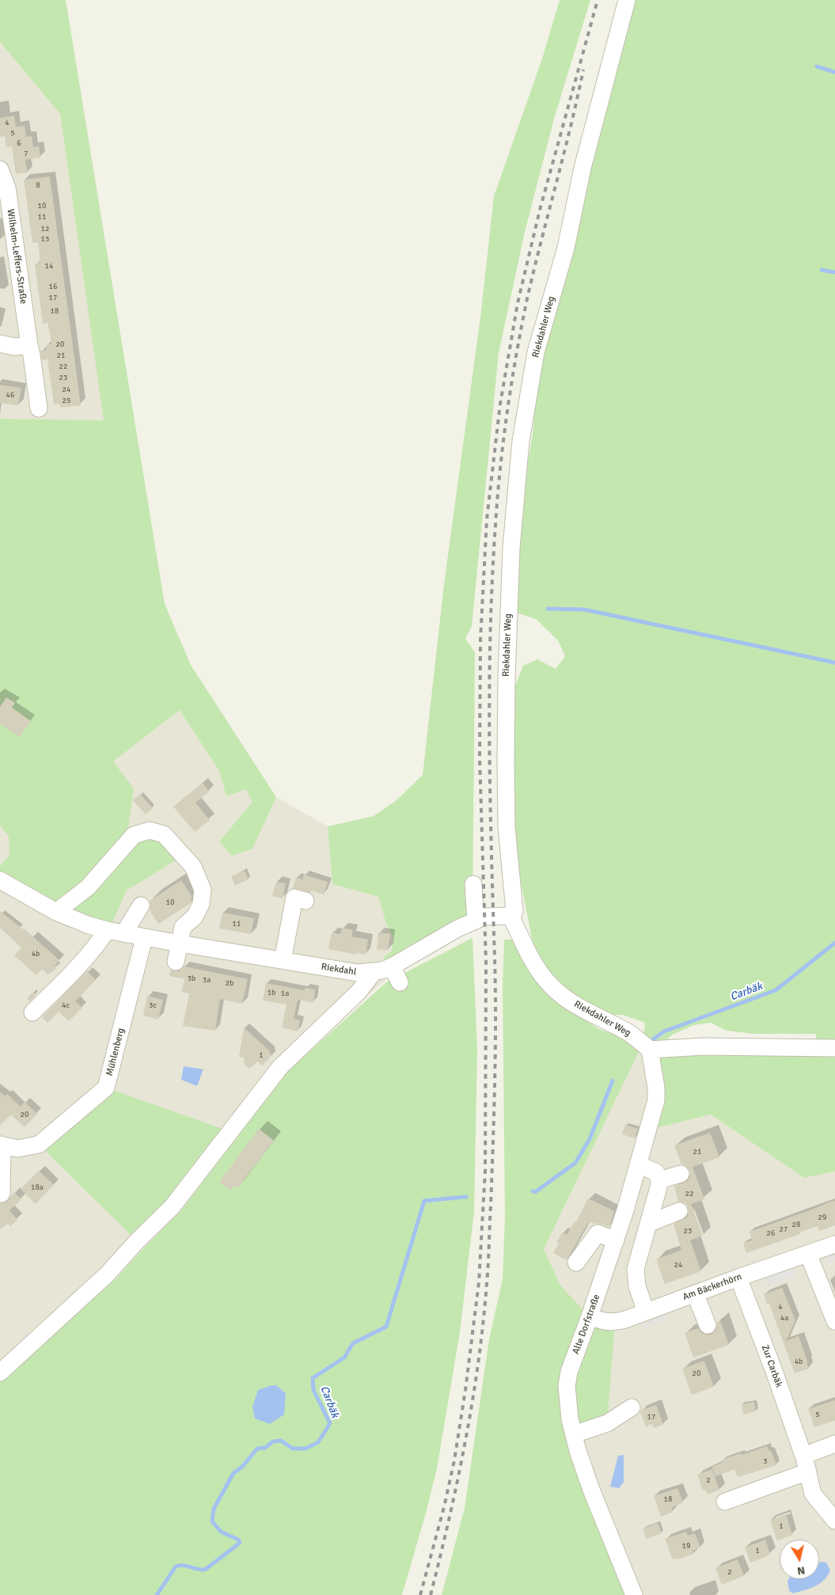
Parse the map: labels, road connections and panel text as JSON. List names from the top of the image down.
{
  "streets": {
    "street": [
      "Wilhelm-Leffers-Straße",
      "Riekdahler Weg",
      "Riekdahl",
      "Mühlenberg",
      "Am Bäckerhörn",
      "Alte Dorfstraße",
      "Zur Carbäk"
    ]
  },
  "crossings": [
    ["Riekdahler Weg", "Riekdahl"],
    ["Riekdahler Weg", "Alte Dorfstraße"],
    ["Riekdahl", "Mühlenberg"],
    ["Am Bäckerhörn", "Alte Dorfstraße"],
    ["Am Bäckerhörn", "Zur Carbäk"]
  ],
  "water": ["Carbäk"],
  "house_numbers": [
    "4",
    "5",
    "6",
    "7",
    "8",
    "10",
    "11",
    "12",
    "13",
    "14",
    "16",
    "17",
    "18",
    "20",
    "21",
    "22",
    "23",
    "24",
    "46",
    "25",
    "10",
    "11",
    "4b",
    "3b",
    "3a",
    "2b",
    "1b",
    "1a",
    "4c",
    "3c",
    "1",
    "20",
    "21",
    "18a",
    "22",
    "29",
    "28",
    "27",
    "23",
    "26",
    "24",
    "4",
    "4a",
    "4b",
    "20",
    "5",
    "17",
    "3",
    "2",
    "18",
    "1",
    "19",
    "1",
    "2"
  ],
  "north": "bottom"
}
